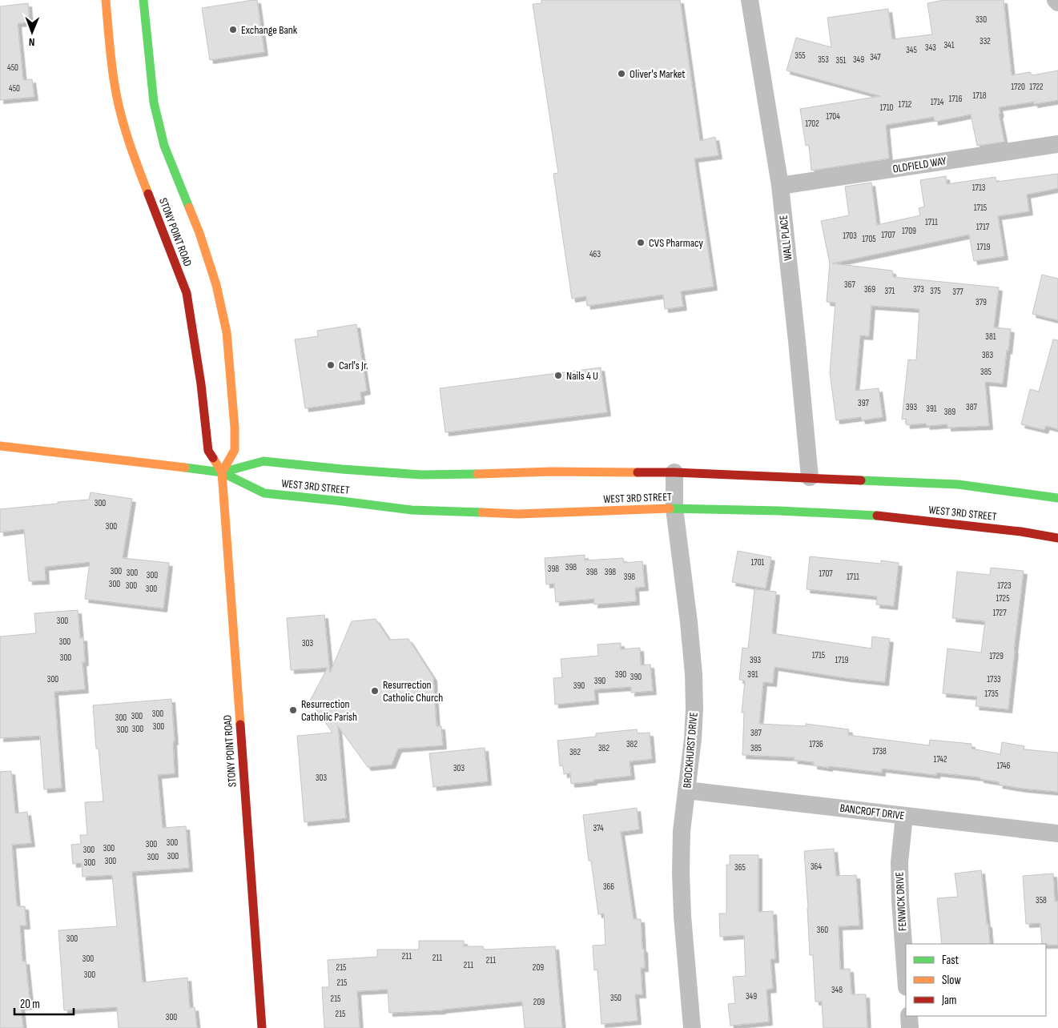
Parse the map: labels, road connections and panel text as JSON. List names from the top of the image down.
{
  "streets": {
    "main road": ["STONY POINT ROAD", "WEST 3RD STREET"],
    "street": [
      "OLDFIELD WAY",
      "WALL PLACE",
      "BROCKHURST DRIVE",
      "BANCROFT DRIVE",
      "FENWICK DRIVE"
    ]
  },
  "crossings": [
    ["OLDFIELD WAY", "WALL PLACE"],
    ["STONY POINT ROAD", "WEST 3RD STREET"],
    ["WALL PLACE", "WEST 3RD STREET"],
    ["WEST 3RD STREET", "BROCKHURST DRIVE"],
    ["BROCKHURST DRIVE", "BANCROFT DRIVE"],
    ["BANCROFT DRIVE", "FENWICK DRIVE"]
  ],
  "places": [
    "Exchange Bank",
    "Oliver's Market",
    "CVS Pharmacy",
    "Carl's Jr.",
    "Nails 4 U",
    "Resurrection Catholic Church",
    "Resurrection Catholic Parish"
  ],
  "house_numbers": [
    "330",
    "332",
    "341",
    "343",
    "345",
    "355",
    "347",
    "353",
    "349",
    "351",
    "450",
    "1720",
    "1722",
    "450",
    "1718",
    "1716",
    "1714",
    "1712",
    "1710",
    "1704",
    "1702",
    "1713",
    "1715",
    "1711",
    "1717",
    "1709",
    "1707",
    "1703",
    "1705",
    "1719",
    "463",
    "367",
    "369",
    "373",
    "371",
    "375",
    "377",
    "379",
    "381",
    "383",
    "385",
    "397",
    "393",
    "387",
    "391",
    "389",
    "300",
    "300",
    "1701",
    "398",
    "398",
    "300",
    "398",
    "398",
    "300",
    "1707",
    "300",
    "398",
    "1711",
    "300",
    "300",
    "1723",
    "300",
    "1725",
    "1727",
    "300",
    "300",
    "303",
    "1715",
    "1729",
    "300",
    "393",
    "1719",
    "390",
    "391",
    "390",
    "300",
    "1733",
    "390",
    "390",
    "1735",
    "300",
    "300",
    "300",
    "300",
    "300",
    "300",
    "387",
    "382",
    "1736",
    "382",
    "385",
    "1738",
    "382",
    "1742",
    "1746",
    "303",
    "303",
    "374",
    "300",
    "300",
    "300",
    "300",
    "300",
    "300",
    "300",
    "300",
    "364",
    "365",
    "366",
    "358",
    "360",
    "300",
    "211",
    "211",
    "300",
    "211",
    "211",
    "215",
    "209",
    "300",
    "215",
    "348",
    "349",
    "350",
    "215",
    "209",
    "215",
    "300"
  ],
  "legend": ["Fast", "Slow", "Jam"],
  "scale_bar": "20 m",
  "north": "bottom"
}
